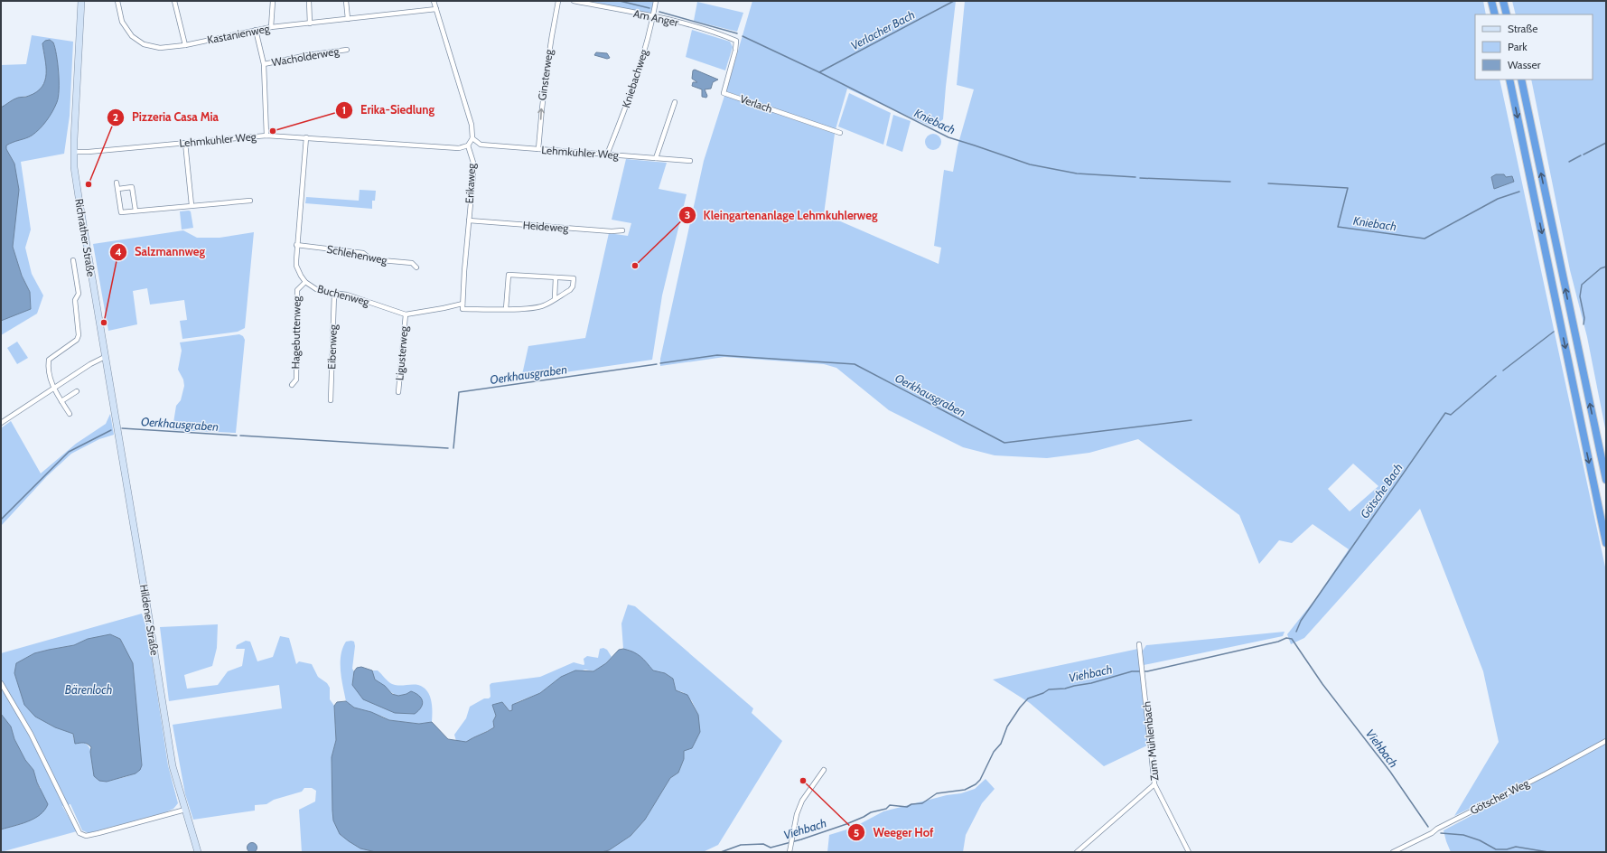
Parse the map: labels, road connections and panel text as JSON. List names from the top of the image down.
{
  "streets": {
    "main road": ["Richrather Straße", "Hildener Straße"],
    "street": [
      "Am Anger",
      "Kastanienweg",
      "Wacholderweg",
      "Ginsterweg",
      "Kniebachweg",
      "Verlach",
      "Lehmkuhler Weg",
      "Erikaweg",
      "Heideweg",
      "Schlehenweg",
      "Buchenweg",
      "Hagebuttenweg",
      "Eibenweg",
      "Ligusterweg",
      "Zum Mühlenbach",
      "Götscher Weg"
    ]
  },
  "crossings": [
    ["Am Anger", "Kniebachweg"],
    ["Am Anger", "Verlach"],
    ["Ginsterweg", "Lehmkuhler Weg"],
    ["Kniebachweg", "Lehmkuhler Weg"],
    ["Lehmkuhler Weg", "Erikaweg"],
    ["Lehmkuhler Weg", "Richrather Straße"],
    ["Lehmkuhler Weg", "Buchenweg"],
    ["Erikaweg", "Heideweg"],
    ["Erikaweg", "Buchenweg"],
    ["Richrather Straße", "Hildener Straße"],
    ["Schlehenweg", "Buchenweg"],
    ["Buchenweg", "Hagebuttenweg"],
    ["Buchenweg", "Eibenweg"],
    ["Buchenweg", "Ligusterweg"]
  ],
  "one_way": ["Ginsterweg"],
  "water": [
    "Verlacher Bach",
    "Kniebach",
    "Oerkhausgraben",
    "Götsche Bach",
    "Viehbach",
    "Bärenloch"
  ],
  "places": [
    "Erika-Siedlung",
    "Pizzeria Casa Mia",
    "Kleingartenanlage Lehmkuhlerweg",
    "Salzmannweg",
    "Weeger Hof"
  ],
  "legend": ["Straße", "Park", "Wasser"]
}
